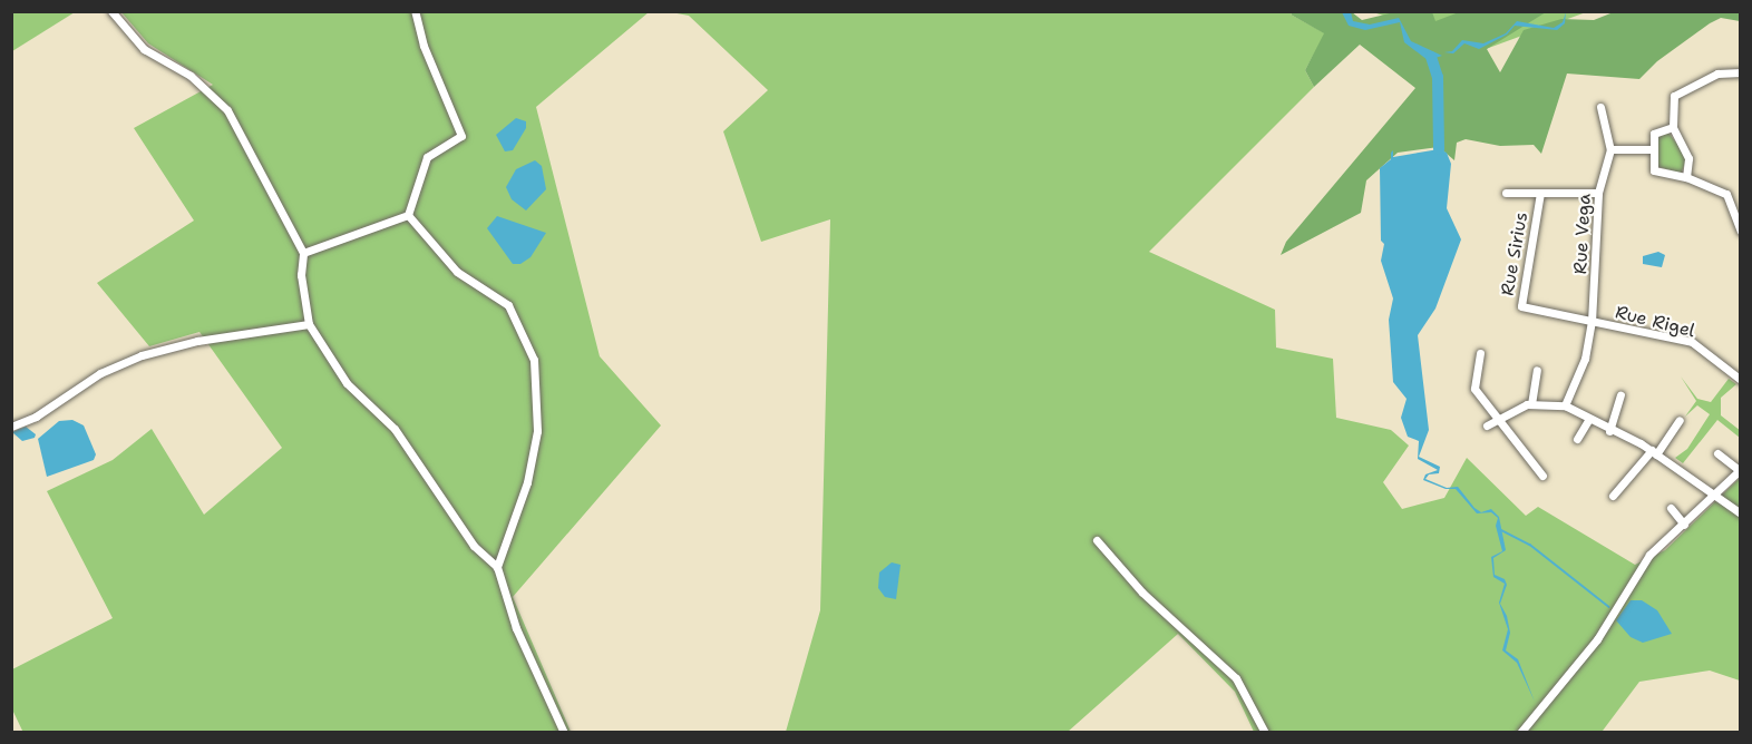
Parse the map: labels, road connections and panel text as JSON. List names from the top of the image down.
{
  "streets": {
    "street": ["Rue Vega", "Rue Sirius", "Rue Rigel"]
  },
  "crossings": [
    ["Rue Vega", "Rue Sirius"],
    ["Rue Vega", "Rue Rigel"],
    ["Rue Sirius", "Rue Rigel"]
  ]
}
